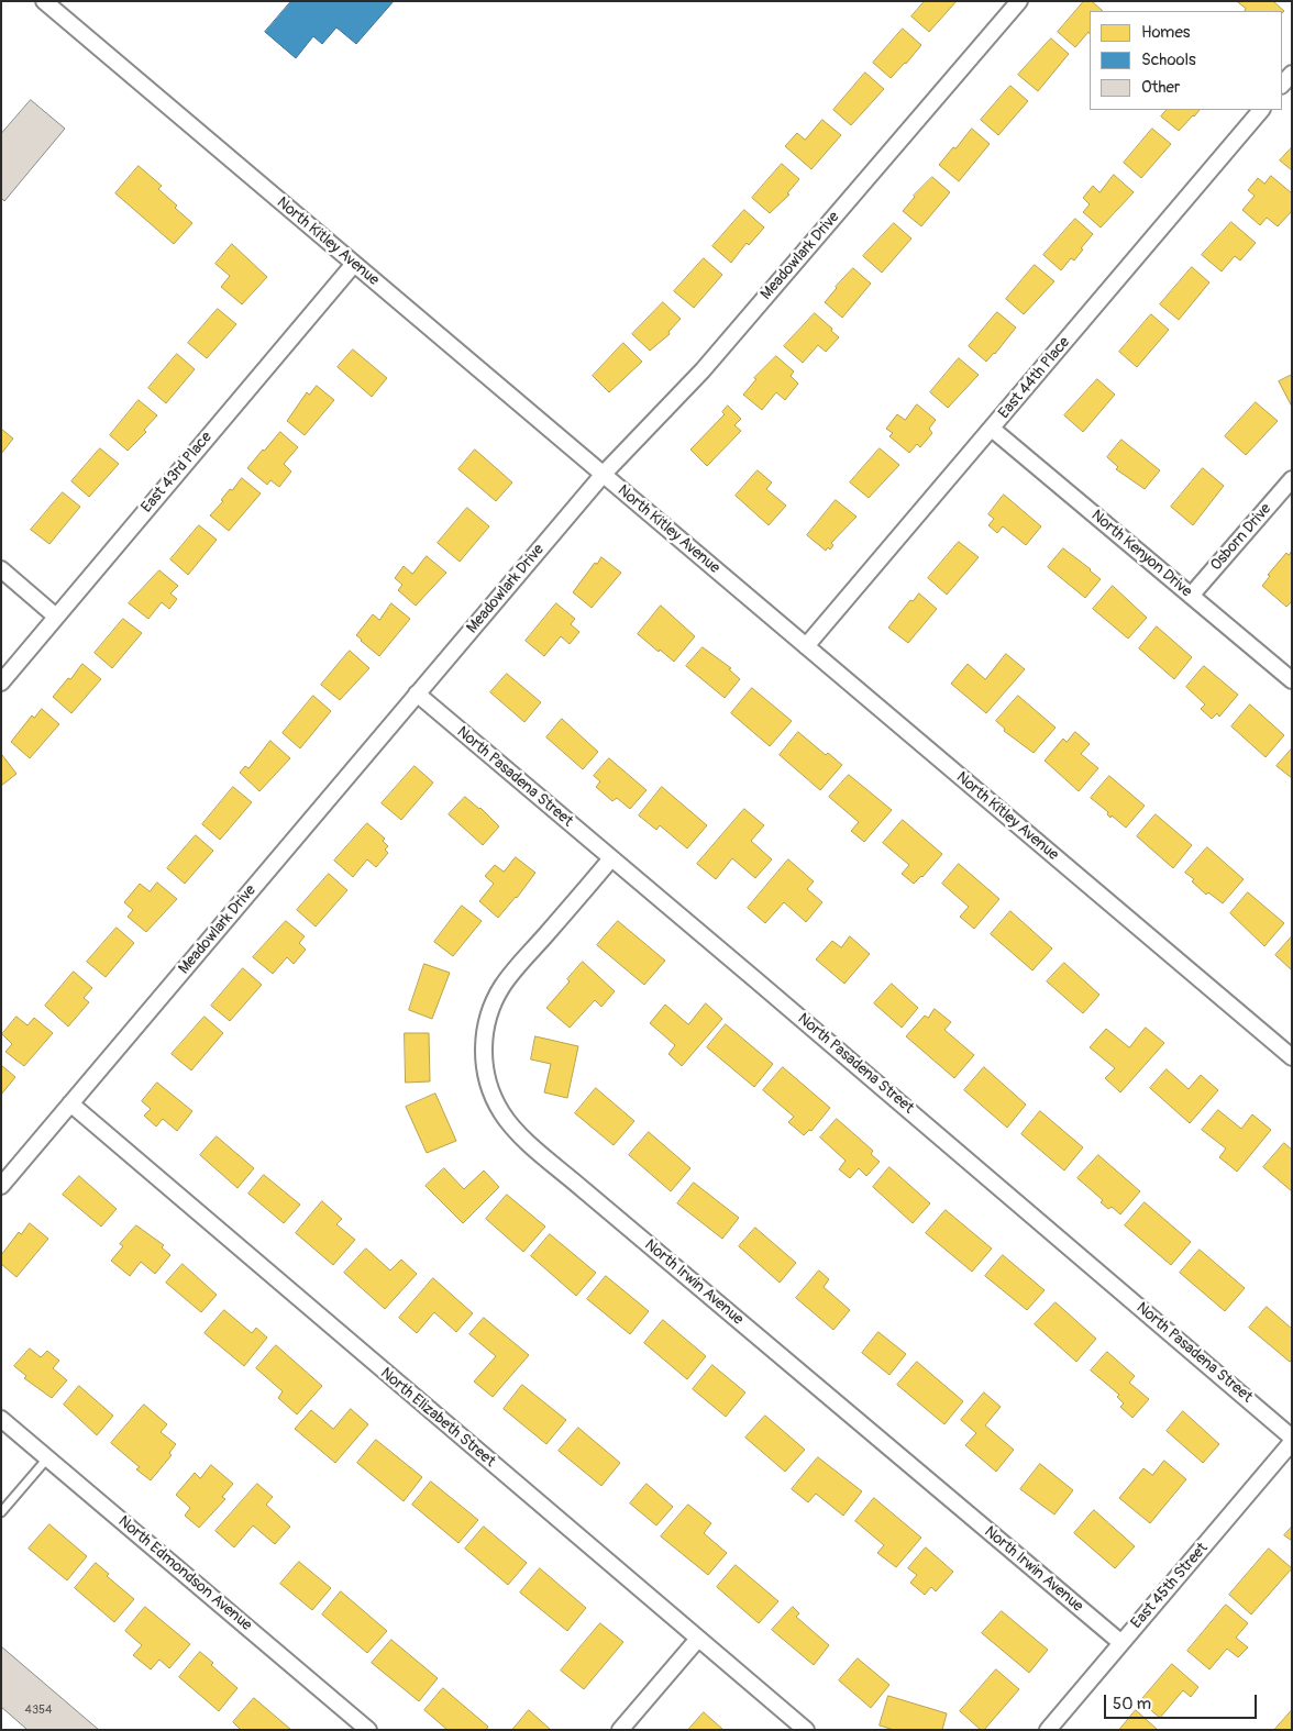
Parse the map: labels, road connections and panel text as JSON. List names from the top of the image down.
{
  "streets": {
    "street": [
      "North Kitley Avenue",
      "Meadowlark Drive",
      "East 44th Place",
      "East 43rd Place",
      "Osborn Drive",
      "North Kenyon Drive",
      "North Pasadena Street",
      "North Irwin Avenue",
      "North Elizabeth Street",
      "North Edmondson Avenue",
      "East 45th Street"
    ]
  },
  "crossings": [
    ["North Kitley Avenue", "Meadowlark Drive"],
    ["North Kitley Avenue", "East 44th Place"],
    ["North Kitley Avenue", "East 43rd Place"],
    ["Meadowlark Drive", "North Pasadena Street"],
    ["Meadowlark Drive", "North Elizabeth Street"],
    ["East 44th Place", "North Kenyon Drive"],
    ["Osborn Drive", "North Kenyon Drive"],
    ["North Pasadena Street", "North Irwin Avenue"],
    ["North Irwin Avenue", "East 45th Street"]
  ],
  "house_numbers": ["4354"],
  "legend": ["Homes", "Schools", "Other"],
  "scale_bar": "50 m"
}
